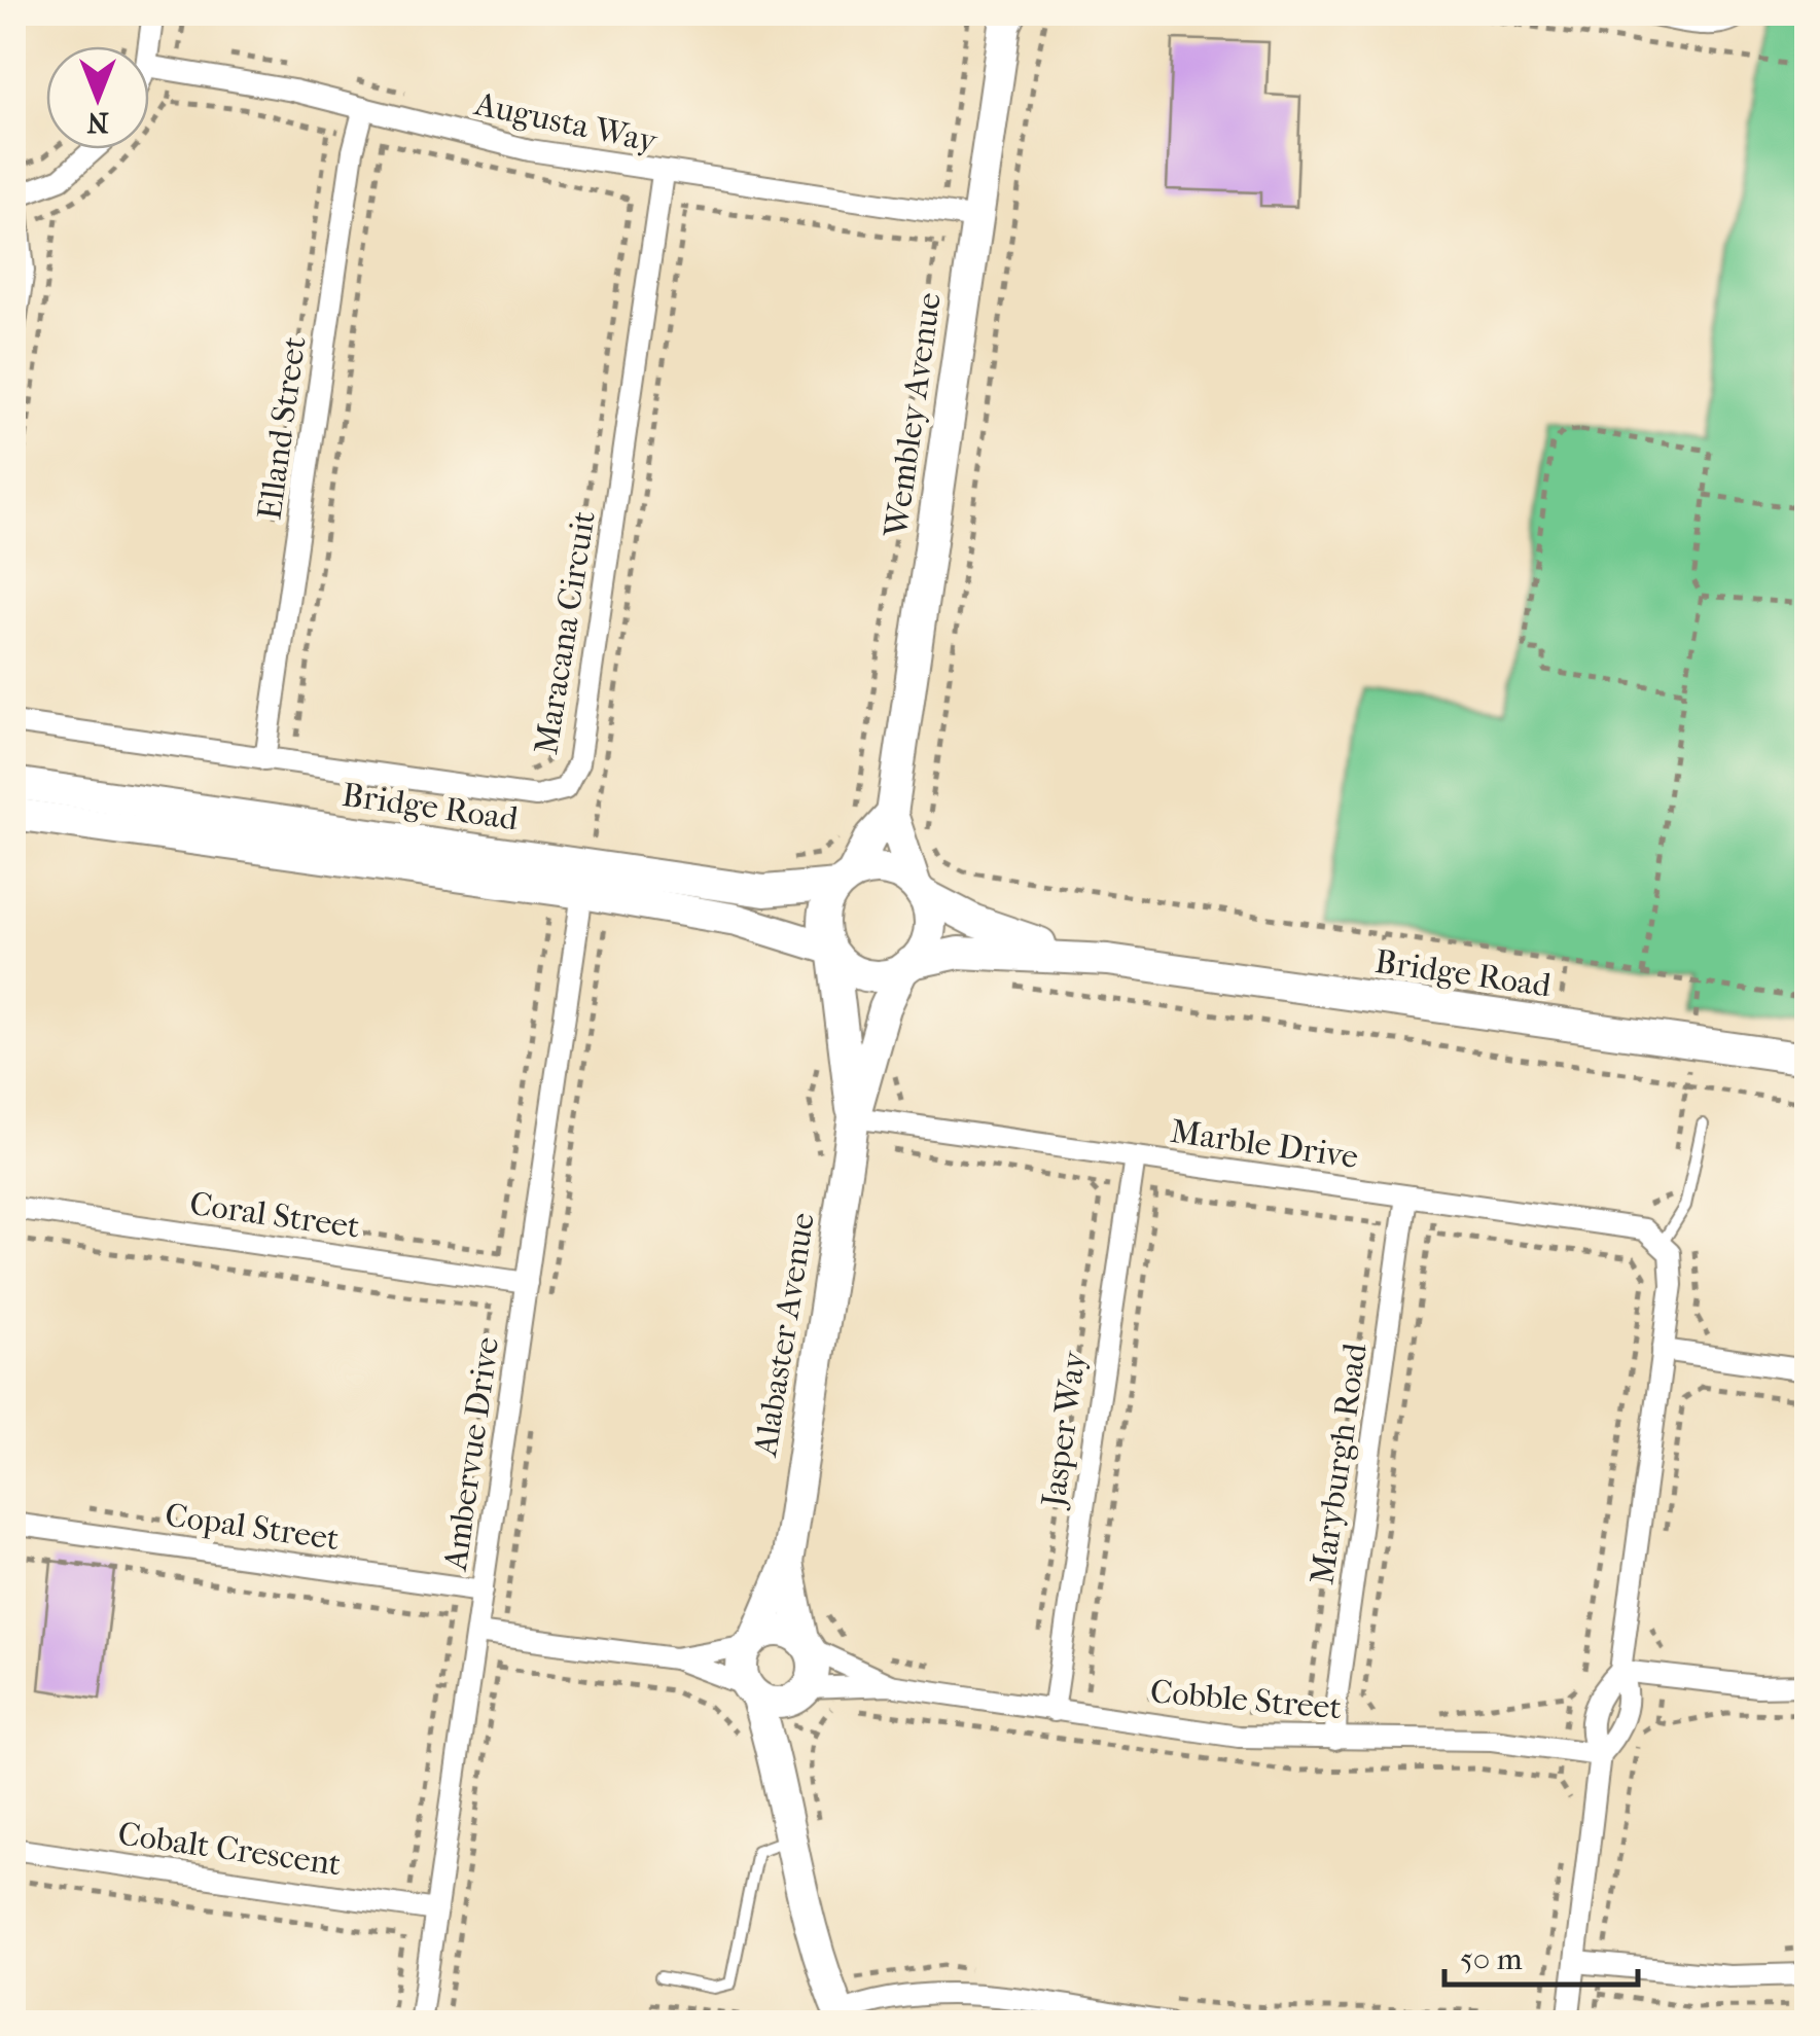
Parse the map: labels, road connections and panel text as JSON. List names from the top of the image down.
{
  "streets": {
    "street": [
      "Augusta Way",
      "Wembley Avenue",
      "Elland Street",
      "Maracana Circuit",
      "Bridge Road",
      "Marble Drive",
      "Coral Street",
      "Alabaster Avenue",
      "Jasper Way",
      "Ambervue Drive",
      "Maryburgh Road",
      "Copal Street",
      "Cobble Street",
      "Cobalt Crescent"
    ]
  },
  "crossings": [
    ["Augusta Way", "Wembley Avenue"],
    ["Augusta Way", "Elland Street"],
    ["Augusta Way", "Maracana Circuit"],
    ["Wembley Avenue", "Bridge Road"],
    ["Wembley Avenue", "Alabaster Avenue"],
    ["Elland Street", "Maracana Circuit"],
    ["Bridge Road", "Alabaster Avenue"],
    ["Bridge Road", "Ambervue Drive"],
    ["Marble Drive", "Alabaster Avenue"],
    ["Marble Drive", "Jasper Way"],
    ["Marble Drive", "Maryburgh Road"],
    ["Coral Street", "Ambervue Drive"],
    ["Alabaster Avenue", "Cobble Street"],
    ["Jasper Way", "Cobble Street"],
    ["Ambervue Drive", "Copal Street"],
    ["Ambervue Drive", "Cobalt Crescent"],
    ["Maryburgh Road", "Cobble Street"]
  ],
  "scale_bar": "50 m",
  "north": "bottom"
}
